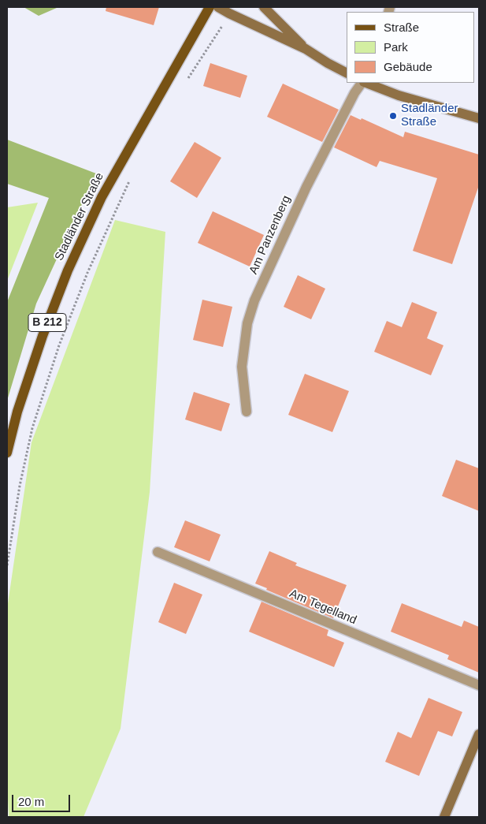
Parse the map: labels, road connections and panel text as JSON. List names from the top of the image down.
{
  "streets": {
    "main road": ["Stadländer Straße", "B 212"],
    "street": ["Am Panzenberg", "Am Tegelland"]
  },
  "places": ["Stadländer Straße"],
  "legend": ["Straße", "Park", "Gebäude"],
  "scale_bar": "20 m"
}
